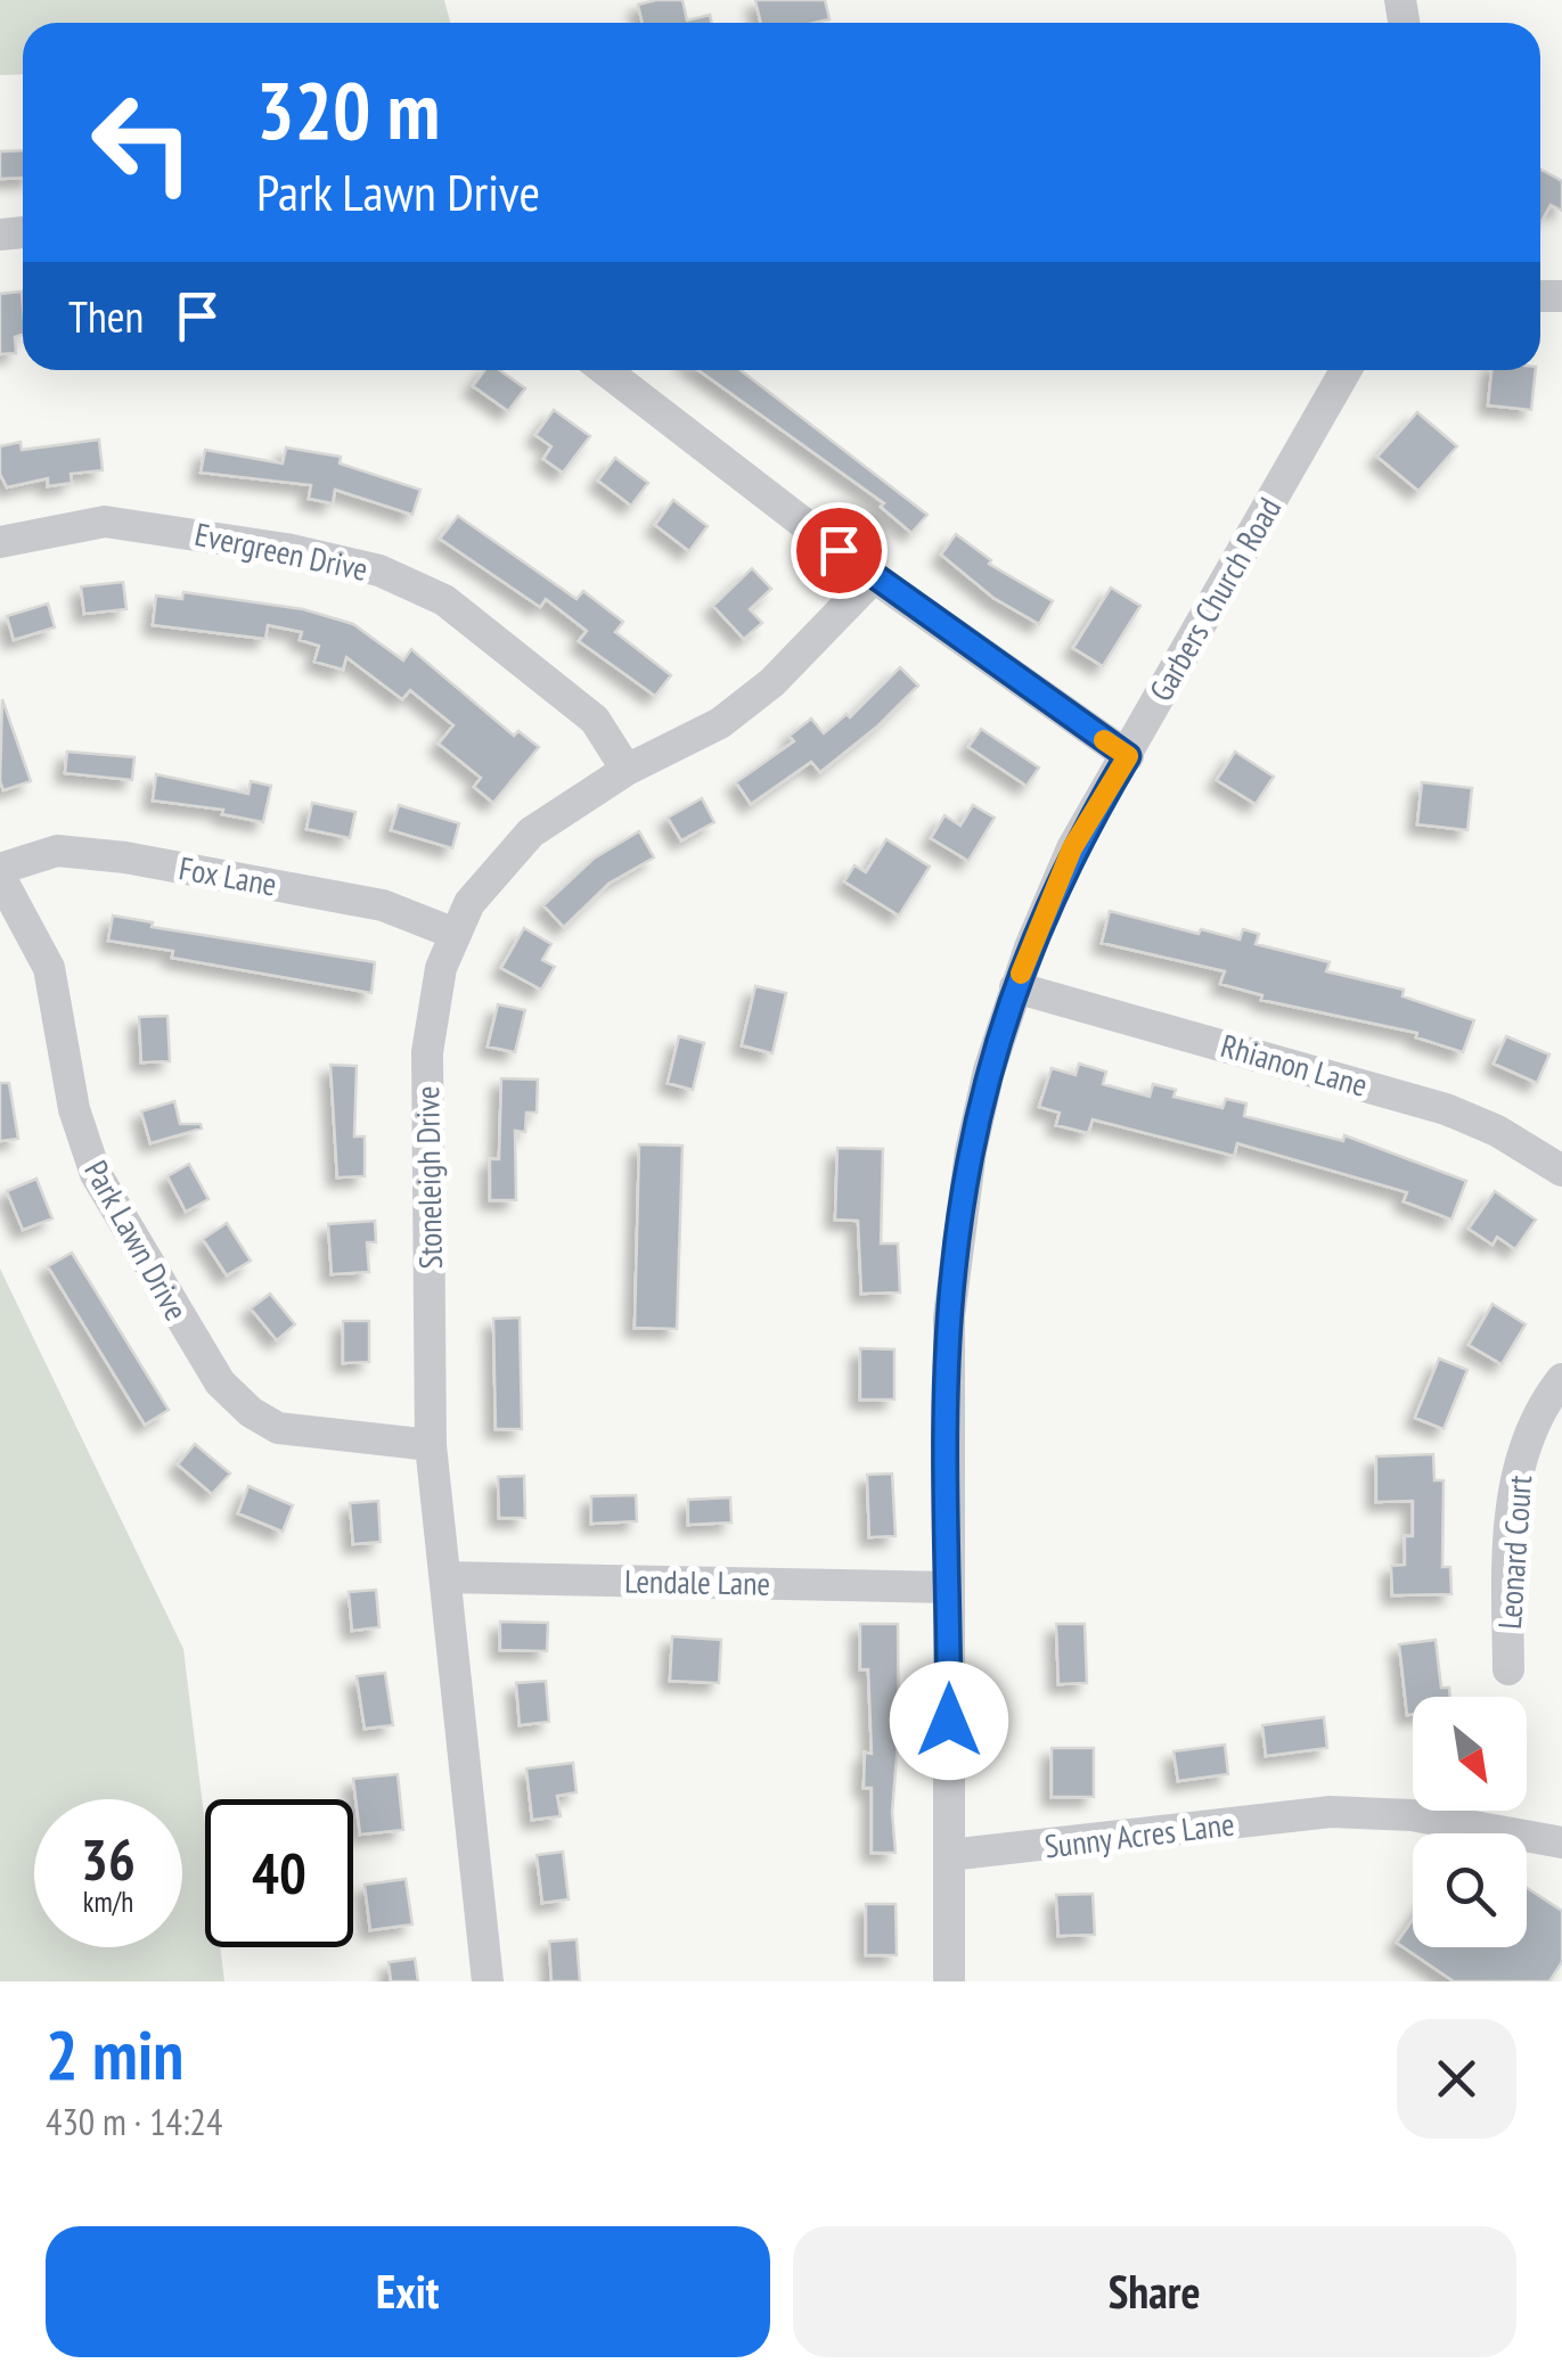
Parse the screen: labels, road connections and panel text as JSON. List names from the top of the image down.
{
  "streets": {
    "street": [
      "Evergreen Drive",
      "Garbers Church Road",
      "Fox Lane",
      "Rhianon Lane",
      "Stoneleigh Drive",
      "Park Lawn Drive",
      "Leonard Court",
      "Lendale Lane",
      "Sunny Acres Lane"
    ]
  },
  "crossings": [
    ["Evergreen Drive", "Stoneleigh Drive"],
    ["Garbers Church Road", "Rhianon Lane"],
    ["Garbers Church Road", "Lendale Lane"],
    ["Garbers Church Road", "Sunny Acres Lane"],
    ["Fox Lane", "Stoneleigh Drive"],
    ["Fox Lane", "Park Lawn Drive"],
    ["Stoneleigh Drive", "Park Lawn Drive"],
    ["Stoneleigh Drive", "Lendale Lane"]
  ],
  "north": "bottom right",
  "page": {
    "turn": ["320 m", "Park Lawn Drive"],
    "then": "Then",
    "speed": "36 km/h",
    "limit": "40",
    "heading": ["2 min", "430 m · 14:24"],
    "buttons": ["Exit", "Share"]
  }
}
